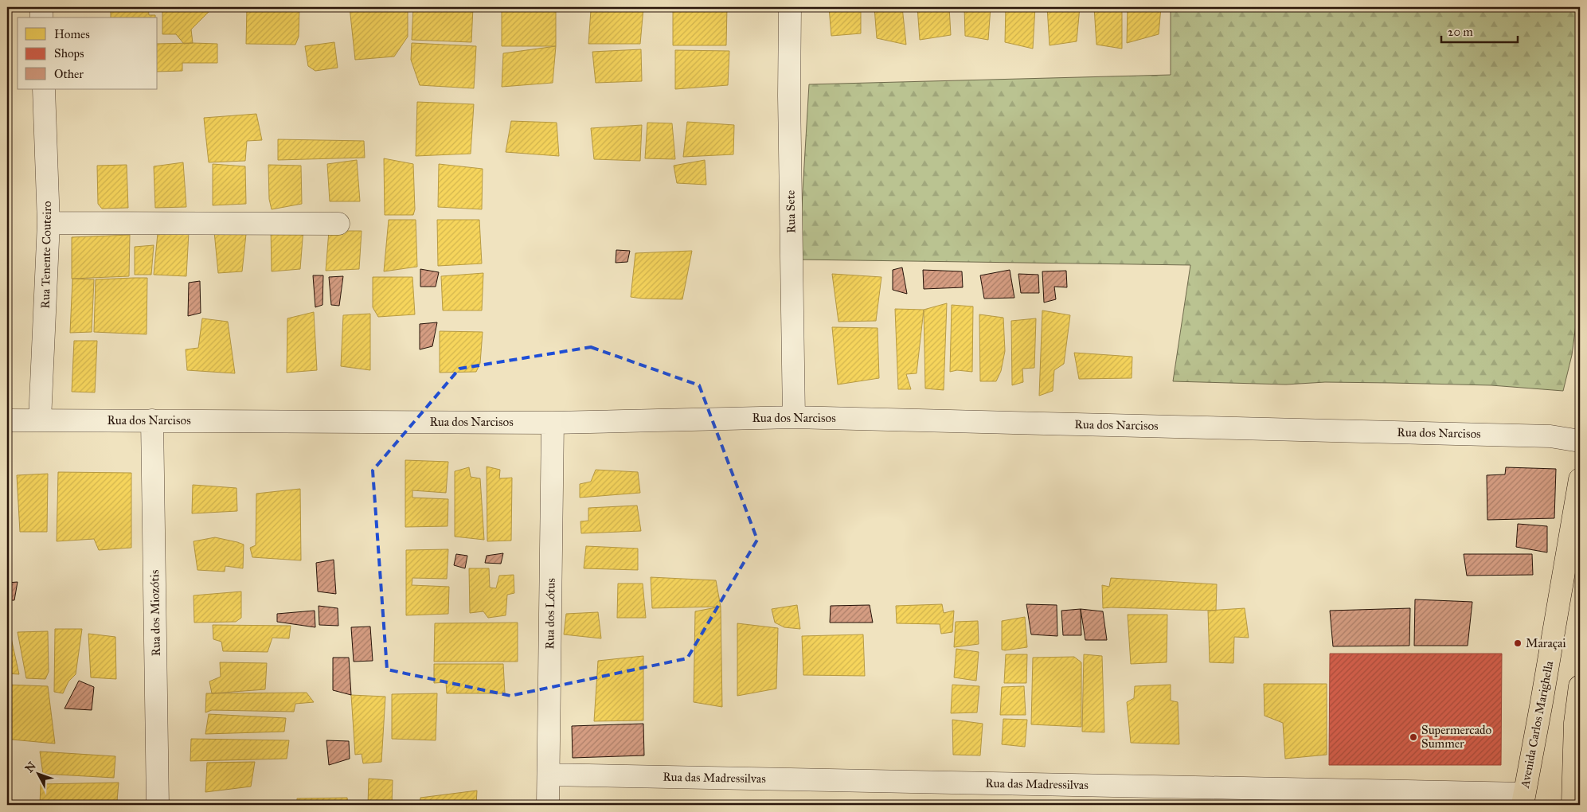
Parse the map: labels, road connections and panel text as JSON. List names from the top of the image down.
{
  "streets": {
    "main road": ["Avenida Carlos Marighella"],
    "street": [
      "Rua Sete",
      "Rua Tenente Couteiro",
      "Rua dos Narcisos",
      "Rua dos Miozótis",
      "Rua dos Lótus",
      "Rua das Madressilvas"
    ]
  },
  "crossings": [
    ["Rua Sete", "Rua dos Narcisos"],
    ["Rua Tenente Couteiro", "Rua dos Narcisos"],
    ["Rua dos Narcisos", "Rua dos Miozótis"],
    ["Rua dos Narcisos", "Rua dos Lótus"],
    ["Rua dos Lótus", "Rua das Madressilvas"],
    ["Avenida Carlos Marighella", "Rua das Madressilvas"]
  ],
  "places": ["Maraçai", "Supermercado Summer"],
  "legend": ["Homes", "Shops", "Other"],
  "scale_bar": "20 m",
  "north": "top left"
}
